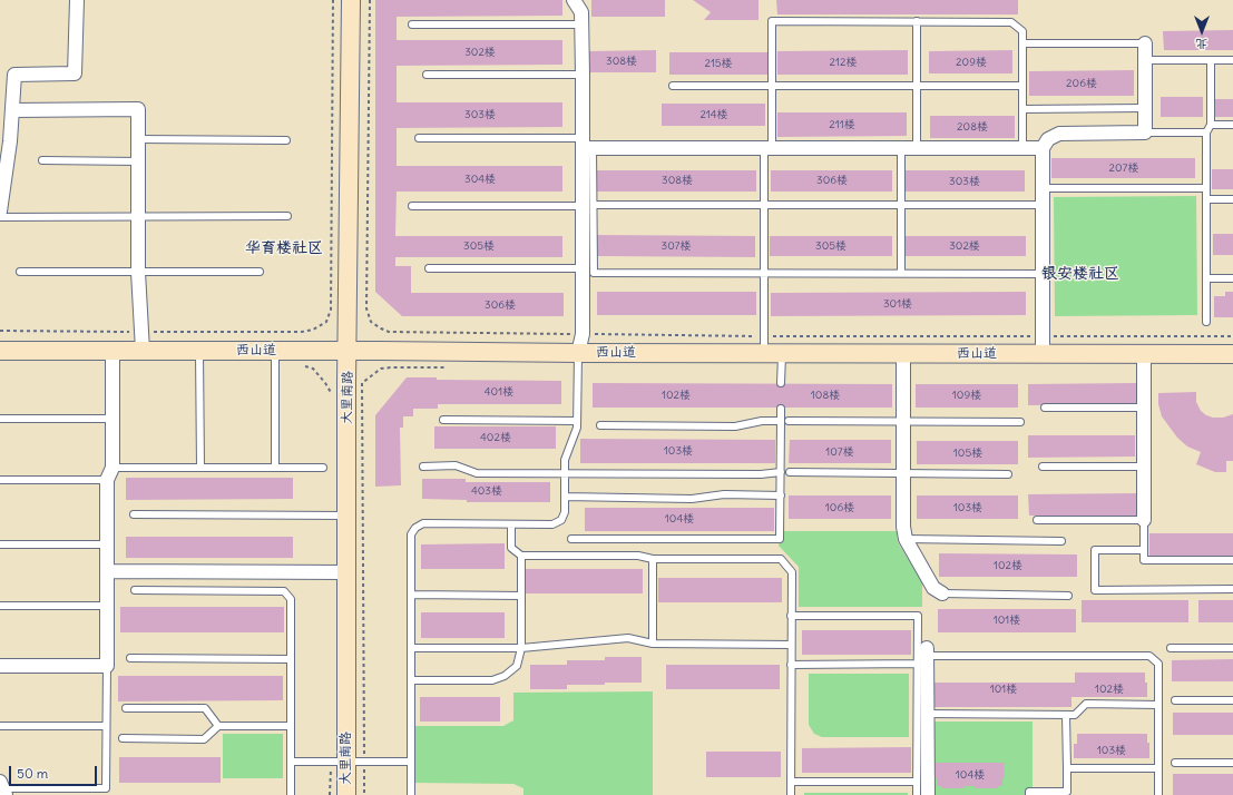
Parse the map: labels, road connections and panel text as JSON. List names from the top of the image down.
{
  "streets": {
    "street": ["西山道", "大里南路"]
  },
  "crossings": [
    ["西山道", "大里南路"]
  ],
  "districts": ["华育楼社区", "银安楼社区"],
  "house_numbers": [
    "302楼",
    "308楼",
    "212楼",
    "209楼",
    "215楼",
    "206楼",
    "303楼",
    "214楼",
    "211楼",
    "208楼",
    "207楼",
    "304楼",
    "308楼",
    "306楼",
    "303楼",
    "305楼",
    "307楼",
    "305楼",
    "302楼",
    "301楼",
    "306楼",
    "401楼",
    "102楼",
    "108楼",
    "109楼",
    "402楼",
    "103楼",
    "107楼",
    "105楼",
    "403楼",
    "106楼",
    "103楼",
    "104楼",
    "102楼",
    "101楼",
    "101楼",
    "102楼",
    "103楼",
    "104楼"
  ],
  "scale_bar": "50 m",
  "north": "bottom"
}
